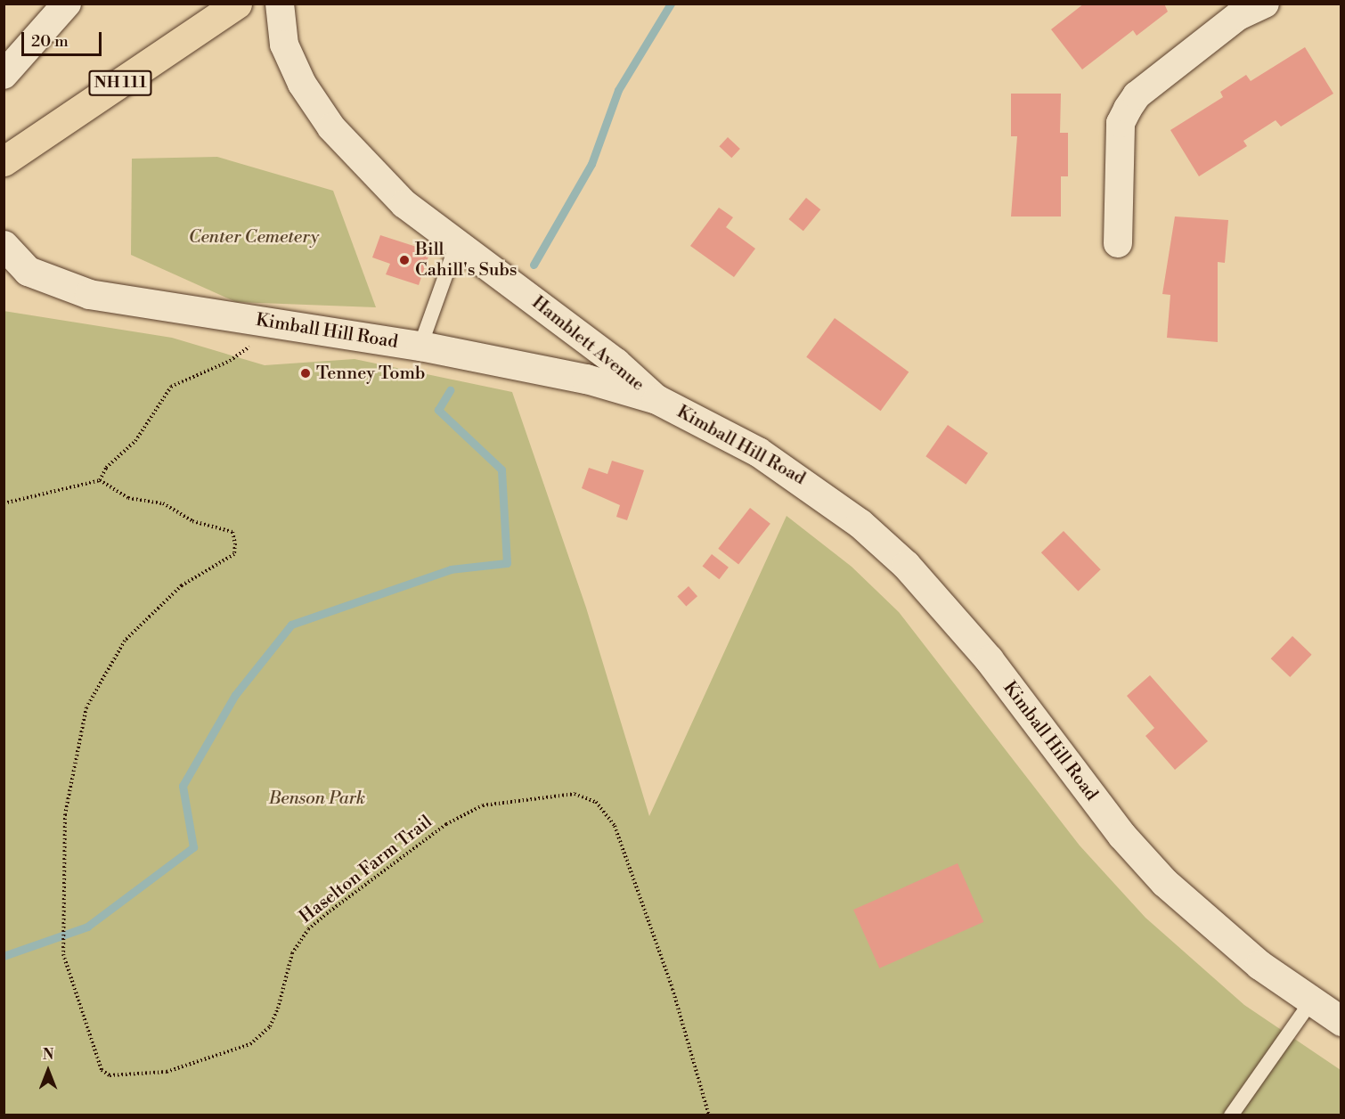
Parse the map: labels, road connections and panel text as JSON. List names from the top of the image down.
{
  "streets": {
    "main road": ["NH 111"],
    "street": ["Kimball Hill Road", "Hamblett Avenue"],
    "path": ["Haselton Farm Trail"]
  },
  "crossings": [
    ["Kimball Hill Road", "Hamblett Avenue"]
  ],
  "parks": ["Center Cemetery", "Benson Park"],
  "places": ["Bill Cahill's Subs", "Tenney Tomb"],
  "scale_bar": "20 m",
  "north": "top"
}
